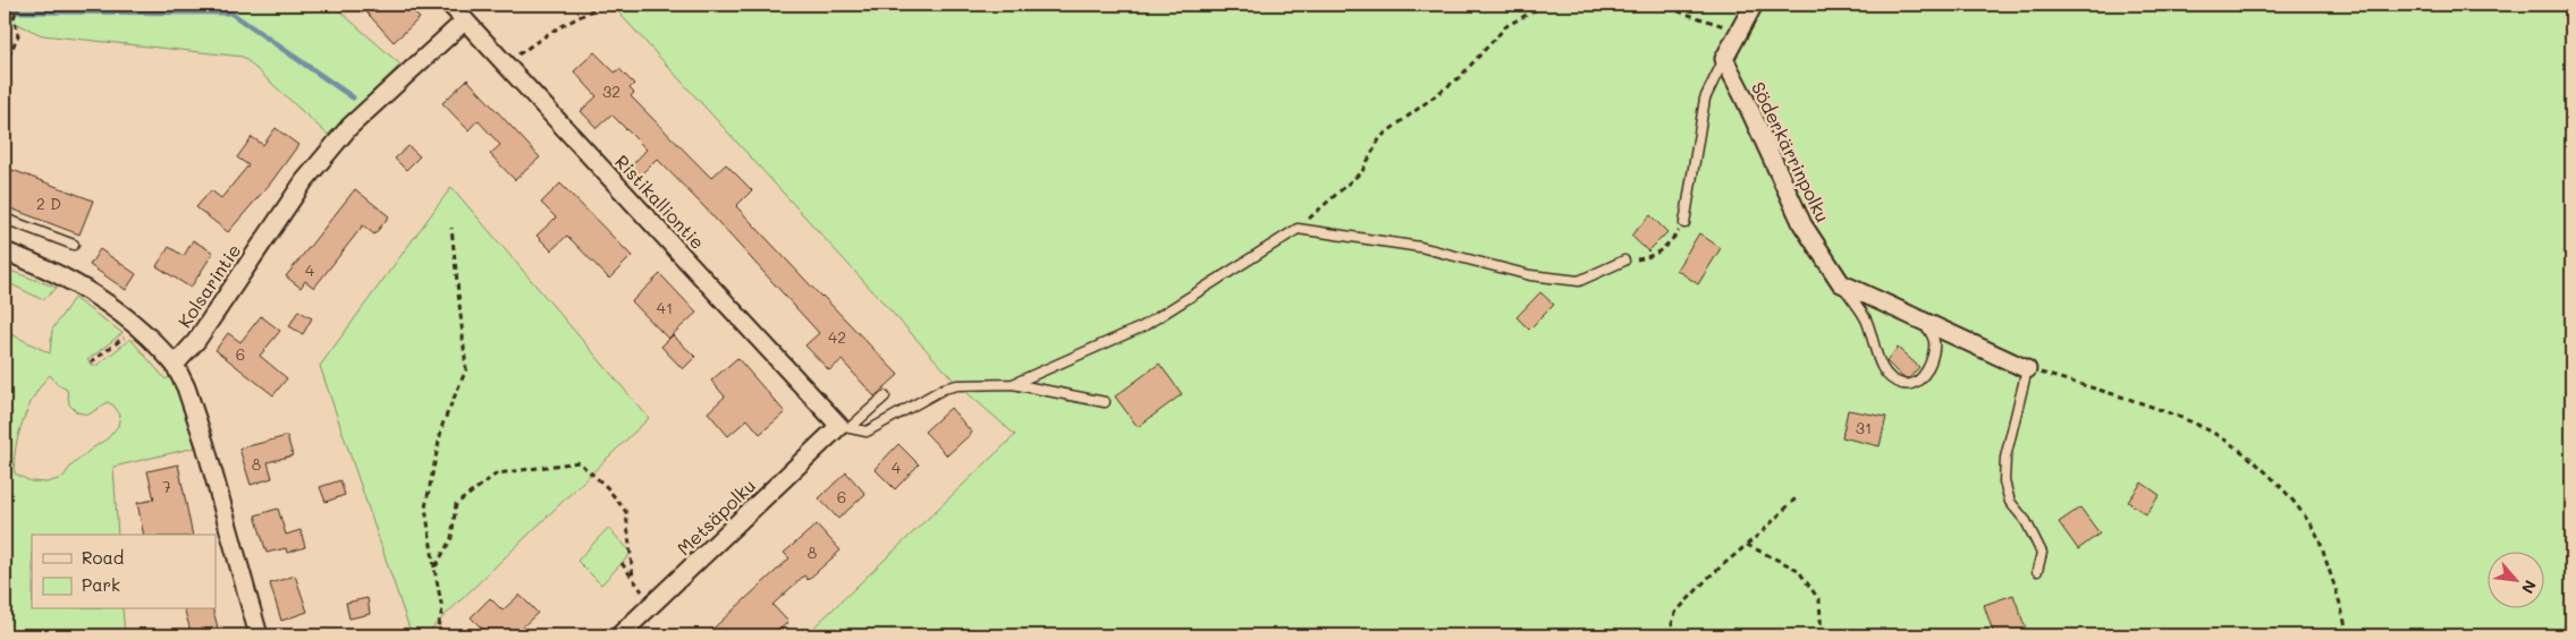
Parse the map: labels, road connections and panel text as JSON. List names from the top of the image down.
{
  "streets": {
    "street": [
      "Söderkärrinpolku",
      "Ristikalliontie",
      "Kolsarintie",
      "Metsäpolku"
    ]
  },
  "crossings": [
    ["Ristikalliontie", "Kolsarintie"],
    ["Ristikalliontie", "Metsäpolku"]
  ],
  "house_numbers": [
    "32",
    "2 D",
    "4",
    "41",
    "42",
    "6",
    "31",
    "8",
    "4",
    "7",
    "6",
    "8"
  ],
  "legend": ["Road", "Park"],
  "north": "bottom right"
}
